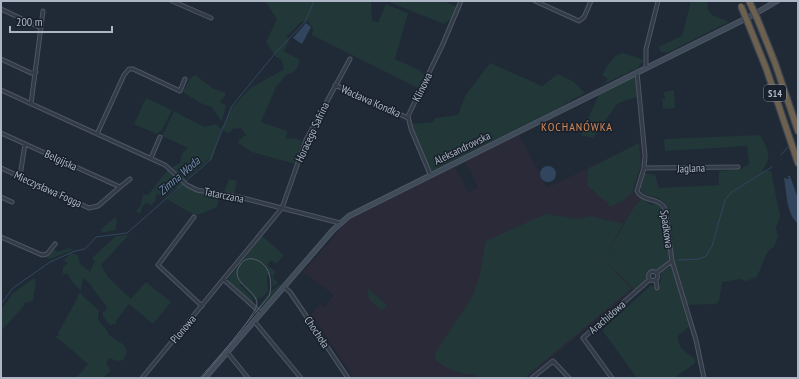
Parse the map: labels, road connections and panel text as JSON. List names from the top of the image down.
{
  "streets": {
    "highway": ["S14"],
    "main road": ["Aleksandrowska"],
    "street": [
      "Klinowa",
      "Wacława Kondka",
      "Horacego Safrina",
      "Belgijska",
      "Jaglana",
      "Mieczysława Fogga",
      "Tatarczana",
      "Spadkowa",
      "Arachidowa",
      "Plonowa",
      "Chochoła"
    ]
  },
  "crossings": [
    ["Klinowa", "Wacława Kondka"],
    ["Wacława Kondka", "Horacego Safrina"],
    ["Horacego Safrina", "Tatarczana"],
    ["Horacego Safrina", "Plonowa"],
    ["Aleksandrowska", "Tatarczana"],
    ["Aleksandrowska", "Spadkowa"],
    ["Aleksandrowska", "Chochoła"],
    ["Belgijska", "Mieczysława Fogga"],
    ["Jaglana", "Spadkowa"],
    ["Tatarczana", "Plonowa"]
  ],
  "districts": ["KOCHANÓWKA"],
  "water": ["Zimna Woda"],
  "scale_bar": "200 m"
}
